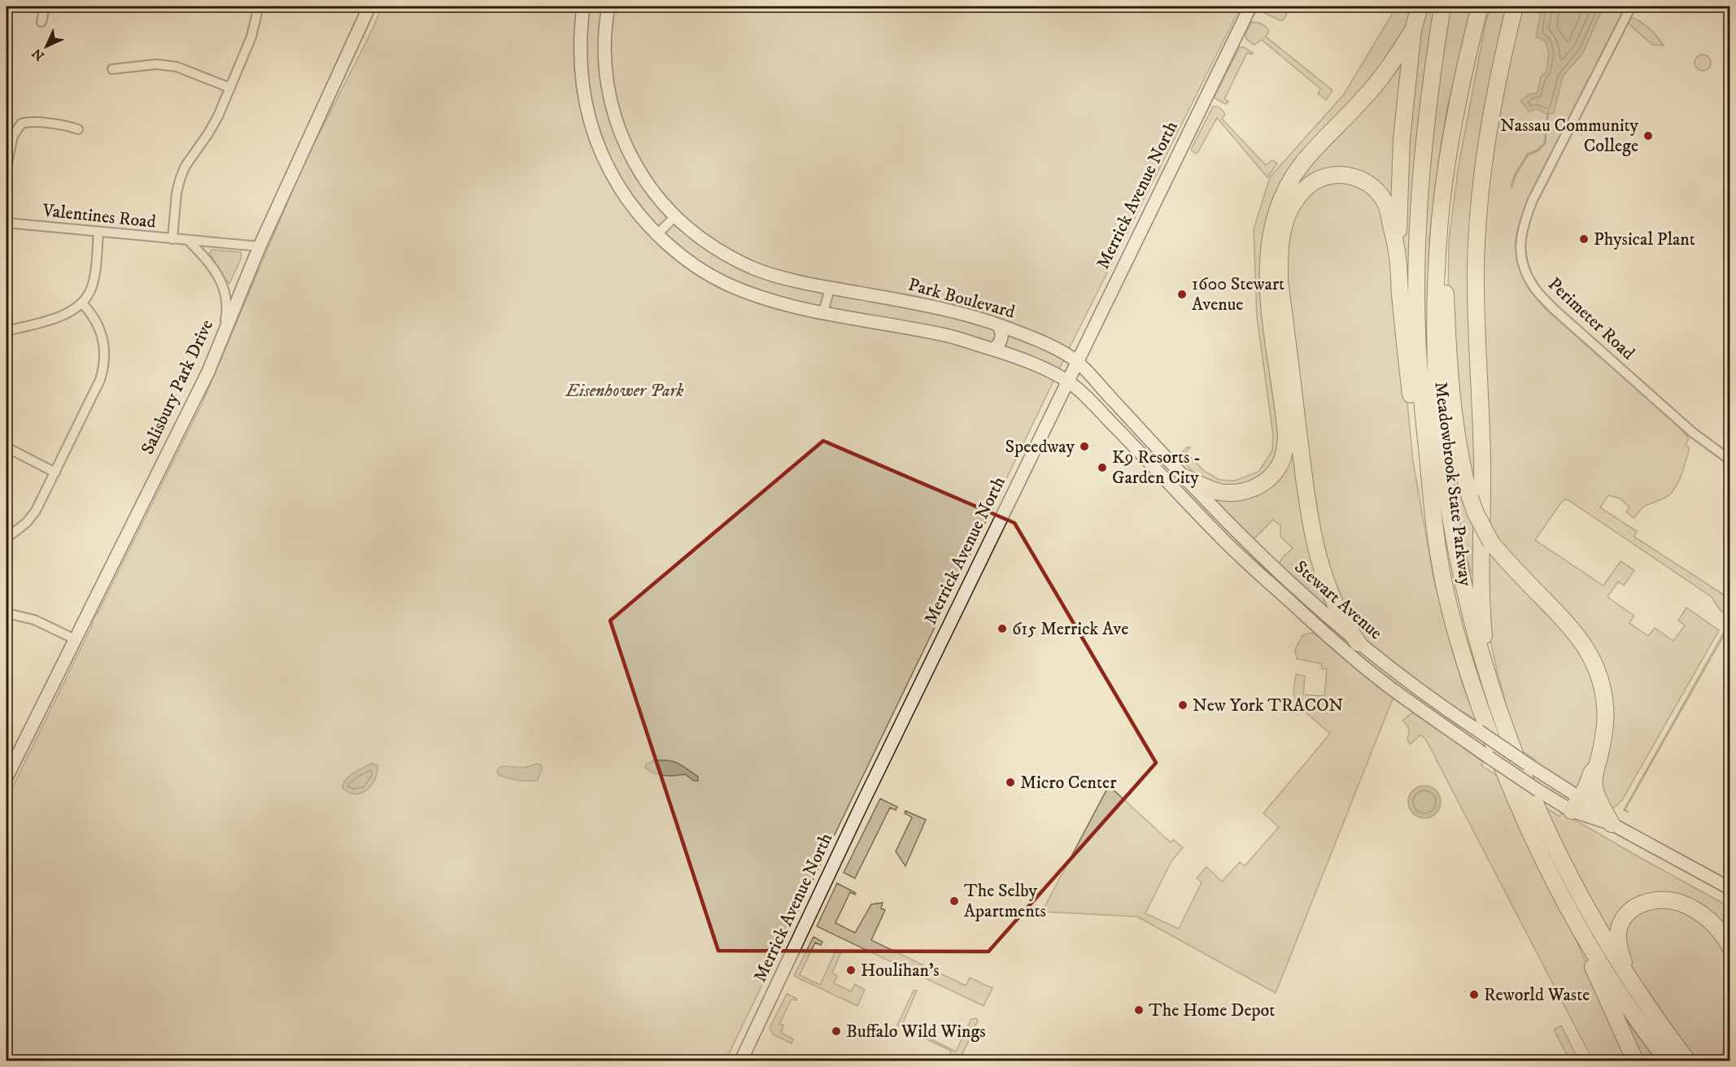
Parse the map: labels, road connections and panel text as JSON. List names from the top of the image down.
{
  "streets": {
    "highway": ["Meadowbrook State Parkway"],
    "main road": [
      "Merrick Avenue North",
      "Park Boulevard",
      "Salisbury Park Drive",
      "Stewart Avenue"
    ],
    "street": ["Valentines Road", "Perimeter Road"]
  },
  "crossings": [
    ["Merrick Avenue North", "Park Boulevard"],
    ["Merrick Avenue North", "Stewart Avenue"],
    ["Valentines Road", "Salisbury Park Drive"],
    ["Park Boulevard", "Stewart Avenue"],
    ["Meadowbrook State Parkway", "Stewart Avenue"]
  ],
  "parks": ["Eisenhower Park"],
  "places": [
    "Nassau Community College",
    "Physical Plant",
    "1600 Stewart Avenue",
    "Speedway",
    "K9 Resorts - Garden City",
    "615 Merrick Ave",
    "New York TRACON",
    "Micro Center",
    "The Selby Apartments",
    "Houlihan's",
    "Reworld Waste",
    "The Home Depot",
    "Buffalo Wild Wings"
  ],
  "north": "bottom left"
}
